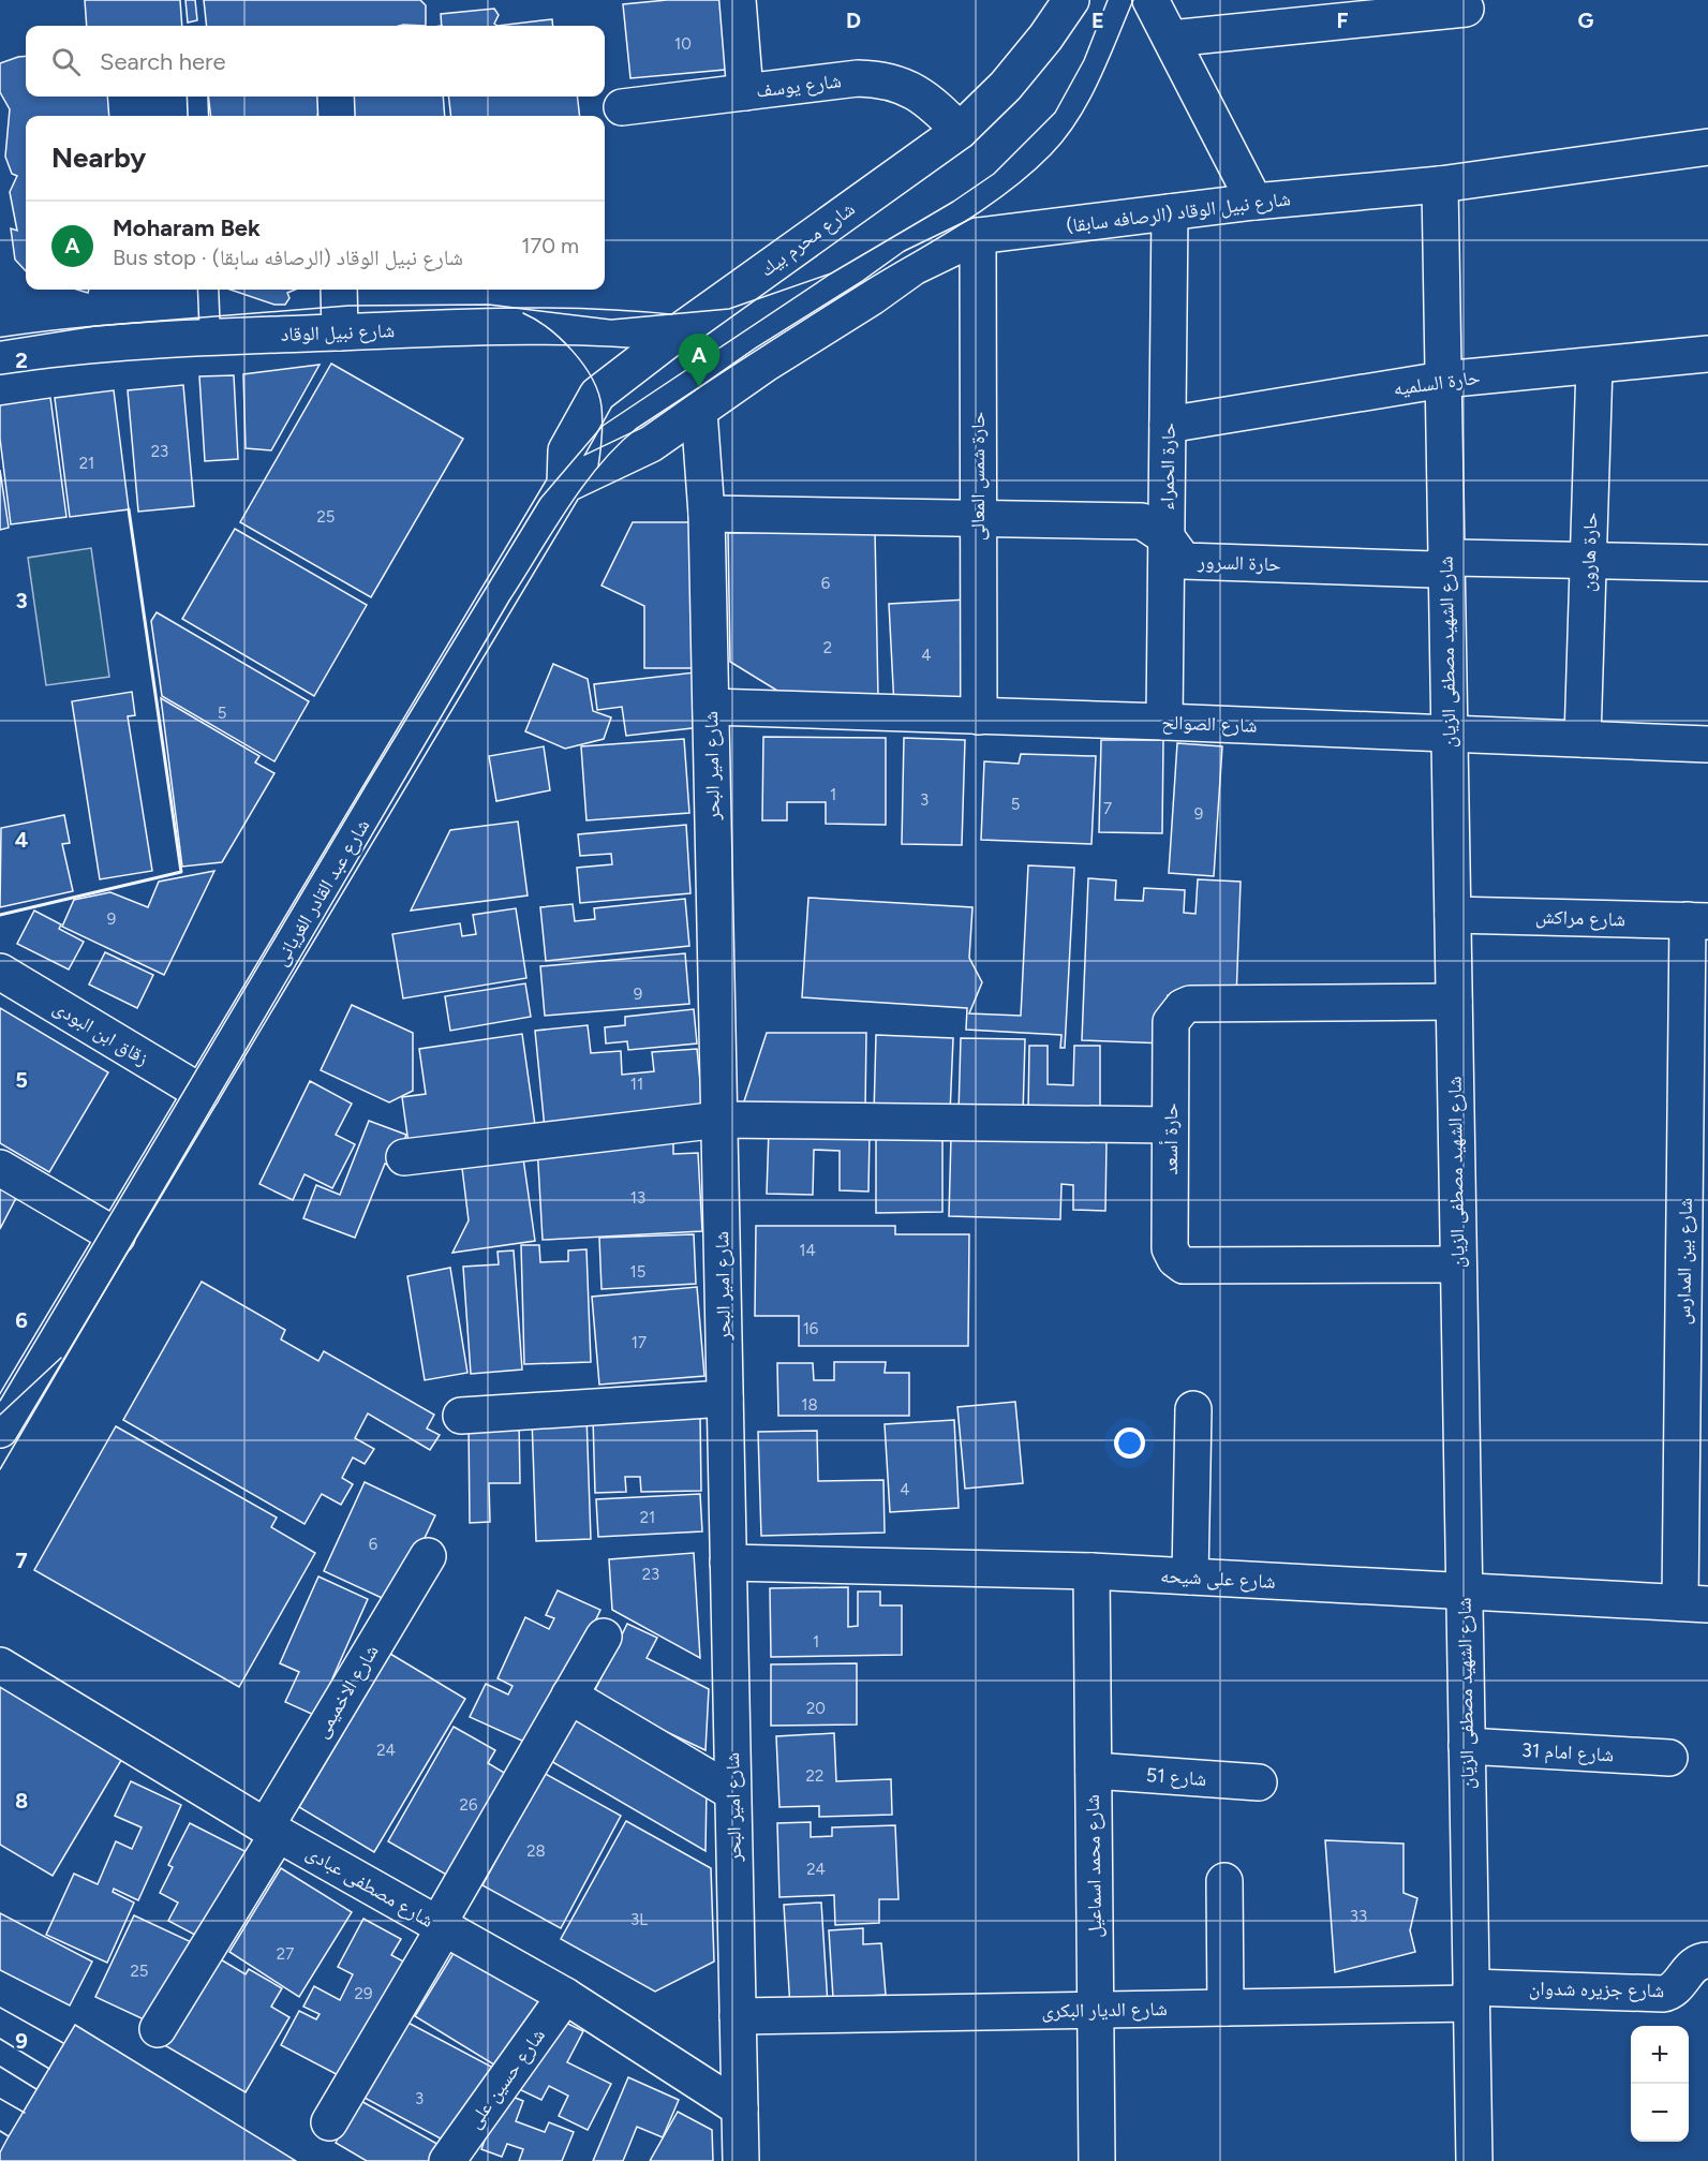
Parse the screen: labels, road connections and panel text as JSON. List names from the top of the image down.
{
  "streets": {
    "street": [
      "شارع يوسف",
      "شارع نبيل الوقاد (الرصافه سابقا)",
      "شارع محرم بيك",
      "شارع نبيل الوقاد",
      "حارة السلميه",
      "حارة الحمراء",
      "حارة شمس المعالى",
      "حارة هارون",
      "حارة السرور",
      "شارع الشهيد مصطفى الزيان",
      "شارع الصوالح",
      "شارع امير البحر",
      "شارع عبد القادر الغريانى",
      "شارع مراكش",
      "زقاق ابن البودى",
      "حارة أسعد",
      "شارع بين المدارس",
      "شارع على شيحه",
      "شارع الاخميمى",
      "شارع امام 31",
      "شارع 51",
      "شارع محمد اسماعيل",
      "شارع مصطفى عبادى",
      "شارع جزيره شدوان",
      "شارع الديار البكرى",
      "شارع حسين على"
    ]
  },
  "crossings": [
    ["شارع يوسف", "شارع محرم بيك"],
    ["شارع نبيل الوقاد (الرصافه سابقا)", "حارة الحمراء"],
    ["شارع نبيل الوقاد (الرصافه سابقا)", "حارة شمس المعالى"],
    ["شارع نبيل الوقاد (الرصافه سابقا)", "شارع الشهيد مصطفى الزيان"],
    ["شارع نبيل الوقاد (الرصافه سابقا)", "شارع امير البحر"],
    ["شارع محرم بيك", "شارع نبيل الوقاد"],
    ["شارع محرم بيك", "شارع عبد القادر الغريانى"],
    ["حارة السلميه", "حارة الحمراء"],
    ["حارة السلميه", "حارة هارون"],
    ["حارة السلميه", "شارع الشهيد مصطفى الزيان"],
    ["حارة الحمراء", "حارة السرور"],
    ["حارة الحمراء", "شارع الصوالح"],
    ["حارة شمس المعالى", "حارة السرور"],
    ["حارة شمس المعالى", "شارع الصوالح"],
    ["حارة هارون", "حارة السرور"],
    ["حارة هارون", "شارع الصوالح"],
    ["حارة السرور", "شارع الشهيد مصطفى الزيان"],
    ["حارة السرور", "شارع امير البحر"],
    ["شارع الشهيد مصطفى الزيان", "شارع الصوالح"],
    ["شارع الشهيد مصطفى الزيان", "شارع مراكش"],
    ["شارع الشهيد مصطفى الزيان", "حارة أسعد"],
    ["شارع الشهيد مصطفى الزيان", "شارع على شيحه"],
    ["شارع الشهيد مصطفى الزيان", "شارع امام 31"],
    ["شارع الشهيد مصطفى الزيان", "شارع جزيره شدوان"],
    ["شارع الشهيد مصطفى الزيان", "شارع الديار البكرى"],
    ["شارع الصوالح", "شارع امير البحر"],
    ["شارع امير البحر", "شارع على شيحه"],
    ["شارع امير البحر", "شارع مصطفى عبادى"],
    ["شارع امير البحر", "شارع الديار البكرى"],
    ["شارع عبد القادر الغريانى", "زقاق ابن البودى"],
    ["شارع مراكش", "شارع بين المدارس"],
    ["شارع بين المدارس", "شارع على شيحه"],
    ["شارع على شيحه", "شارع محمد اسماعيل"],
    ["شارع الاخميمى", "شارع مصطفى عبادى"],
    ["شارع 51", "شارع محمد اسماعيل"],
    ["شارع محمد اسماعيل", "شارع الديار البكرى"],
    ["شارع مصطفى عبادى", "شارع حسين على"],
    ["شارع جزيره شدوان", "شارع الديار البكرى"]
  ],
  "house_numbers": [
    "10",
    "23",
    "21",
    "25",
    "6",
    "2",
    "4",
    "5",
    "1",
    "3",
    "5",
    "7",
    "9",
    "9",
    "9",
    "11",
    "13",
    "14",
    "15",
    "16",
    "17",
    "18",
    "4",
    "21",
    "6",
    "23",
    "1",
    "20",
    "24",
    "22",
    "26",
    "28",
    "24",
    "33",
    "3L",
    "27",
    "25",
    "29",
    "3"
  ],
  "page": {
    "search": "Search here",
    "heading": "Nearby",
    "list": [
      {
        "mark": "A",
        "name": "Moharam Bek",
        "note": "Bus stop · شارع نبيل الوقاد (الرصافه سابقا)",
        "value": "170 m"
      }
    ],
    "pins": "A",
    "map_buttons": ["+", "−"]
  },
  "grid": {
    "columns": [
      "D",
      "E",
      "F",
      "G"
    ],
    "rows": [
      "2",
      "3",
      "4",
      "5",
      "6",
      "7",
      "8",
      "9"
    ]
  }
}
